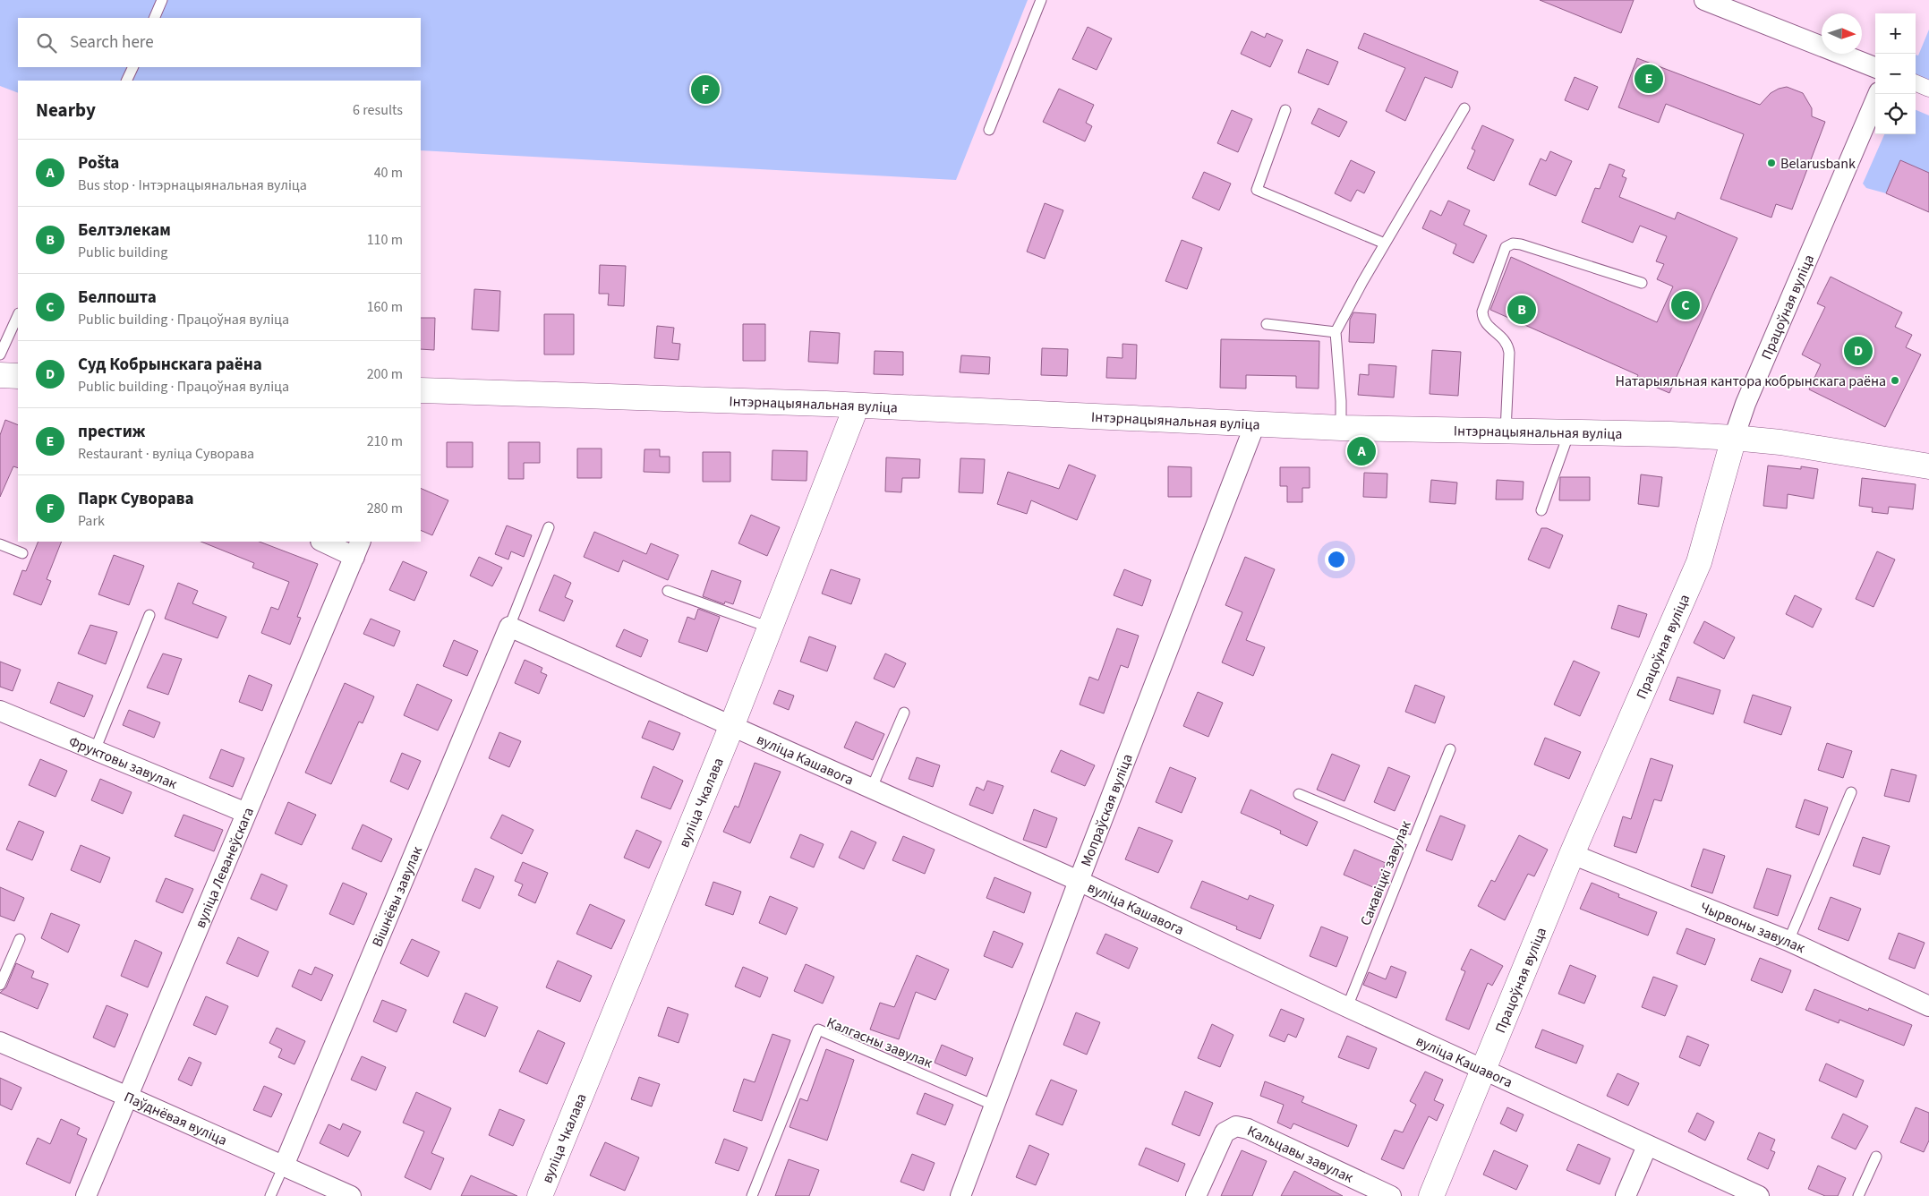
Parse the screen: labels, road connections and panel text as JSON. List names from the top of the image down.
{
  "streets": {
    "main road": ["Працоўная вуліца", "Інтэрнацыянальная вуліца", "вуліца Чкалава"],
    "street": [
      "вуліца Кашавога",
      "Фруктовы завулак",
      "Мопраўская вуліца",
      "вуліца Леванеўскага",
      "Вішнёвы завулак",
      "Чырвоны завулак",
      "Паўднёвая вуліца",
      "Кальцавы завулак"
    ],
    "lane": ["Сакавіцкі завулак", "Калгасны завулак"]
  },
  "crossings": [
    ["Працоўная вуліца", "Інтэрнацыянальная вуліца"],
    ["Працоўная вуліца", "вуліца Кашавога"],
    ["Працоўная вуліца", "Чырвоны завулак"],
    ["Інтэрнацыянальная вуліца", "вуліца Чкалава"],
    ["Інтэрнацыянальная вуліца", "Мопраўская вуліца"],
    ["вуліца Кашавога", "вуліца Чкалава"],
    ["вуліца Кашавога", "Мопраўская вуліца"],
    ["вуліца Кашавога", "Сакавіцкі завулак"],
    ["вуліца Кашавога", "Вішнёвы завулак"],
    ["Фруктовы завулак", "вуліца Леванеўскага"],
    ["Мопраўская вуліца", "Калгасны завулак"],
    ["вуліца Леванеўскага", "Паўднёвая вуліца"],
    ["Вішнёвы завулак", "Паўднёвая вуліца"]
  ],
  "places": ["Belarusbank", "Натарыяльная кантора кобрынскага раёна"],
  "north": "right",
  "page": {
    "map_buttons": ["+", "−"],
    "search": "Search here",
    "pins": [
      "E",
      "F",
      "C",
      "B",
      "D",
      "A"
    ],
    "heading": ["Nearby", "6 results"],
    "list": [
      {
        "mark": "A",
        "name": "Pošta",
        "note": "Bus stop · Інтэрнацыянальная вуліца",
        "value": "40 m"
      },
      {
        "mark": "B",
        "name": "Белтэлекам",
        "note": "Public building",
        "value": "110 m"
      },
      {
        "mark": "C",
        "name": "Белпошта",
        "note": "Public building · Працоўная вуліца",
        "value": "160 m"
      },
      {
        "mark": "D",
        "name": "Суд Кобрынскага раёна",
        "note": "Public building · Працоўная вуліца",
        "value": "200 m"
      },
      {
        "mark": "E",
        "name": "престиж",
        "note": "Restaurant · вуліца Суворава",
        "value": "210 m"
      },
      {
        "mark": "F",
        "name": "Парк Суворава",
        "note": "Park",
        "value": "280 m"
      }
    ]
  }
}
